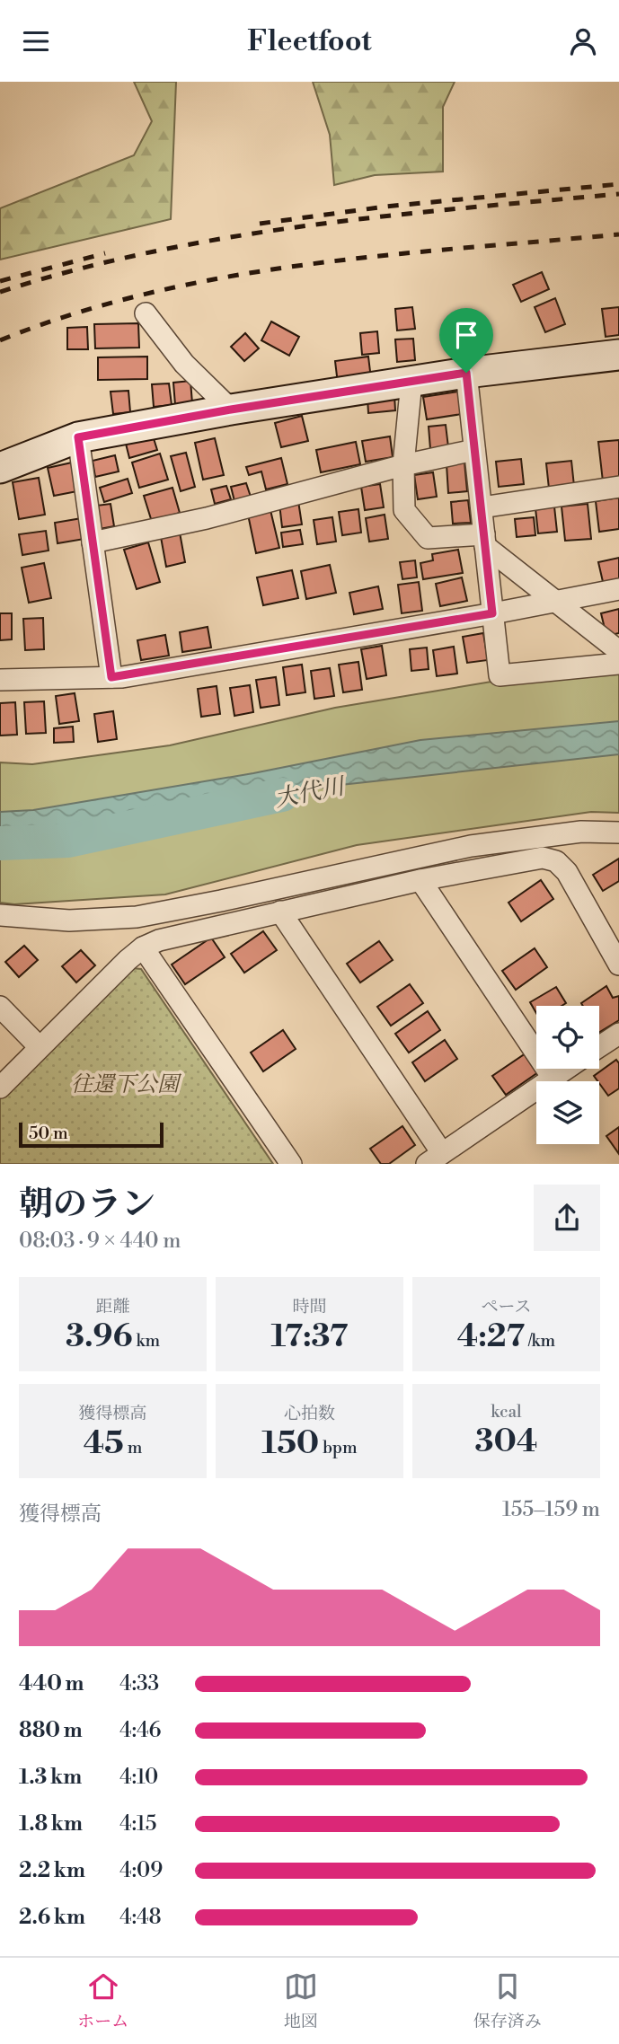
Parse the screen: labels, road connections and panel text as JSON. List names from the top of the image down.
{
  "water": ["大代川"],
  "parks": ["往還下公園"],
  "scale_bar": "50 m",
  "page": {
    "header": "Fleetfoot",
    "scale": "50 m",
    "heading": ["朝のラン", "08:03 · 9 × 440 m"],
    "stats": [
      ["距離", "3.96 km"],
      ["時間", "17:37"],
      ["ペース", "4:27 /km"],
      ["獲得標高", "45 m"],
      ["心拍数", "150 bpm"],
      ["kcal", "304"]
    ],
    "chart": ["獲得標高", "155–159 m"],
    "list": [
      {
        "name": "440 m",
        "note": "4:33"
      },
      {
        "name": "880 m",
        "note": "4:46"
      },
      {
        "name": "1.3 km",
        "note": "4:10"
      },
      {
        "name": "1.8 km",
        "note": "4:15"
      },
      {
        "name": "2.2 km",
        "note": "4:09"
      },
      {
        "name": "2.6 km",
        "note": "4:48"
      }
    ],
    "tabs": ["ホーム", "地図", "保存済み"]
  }
}
